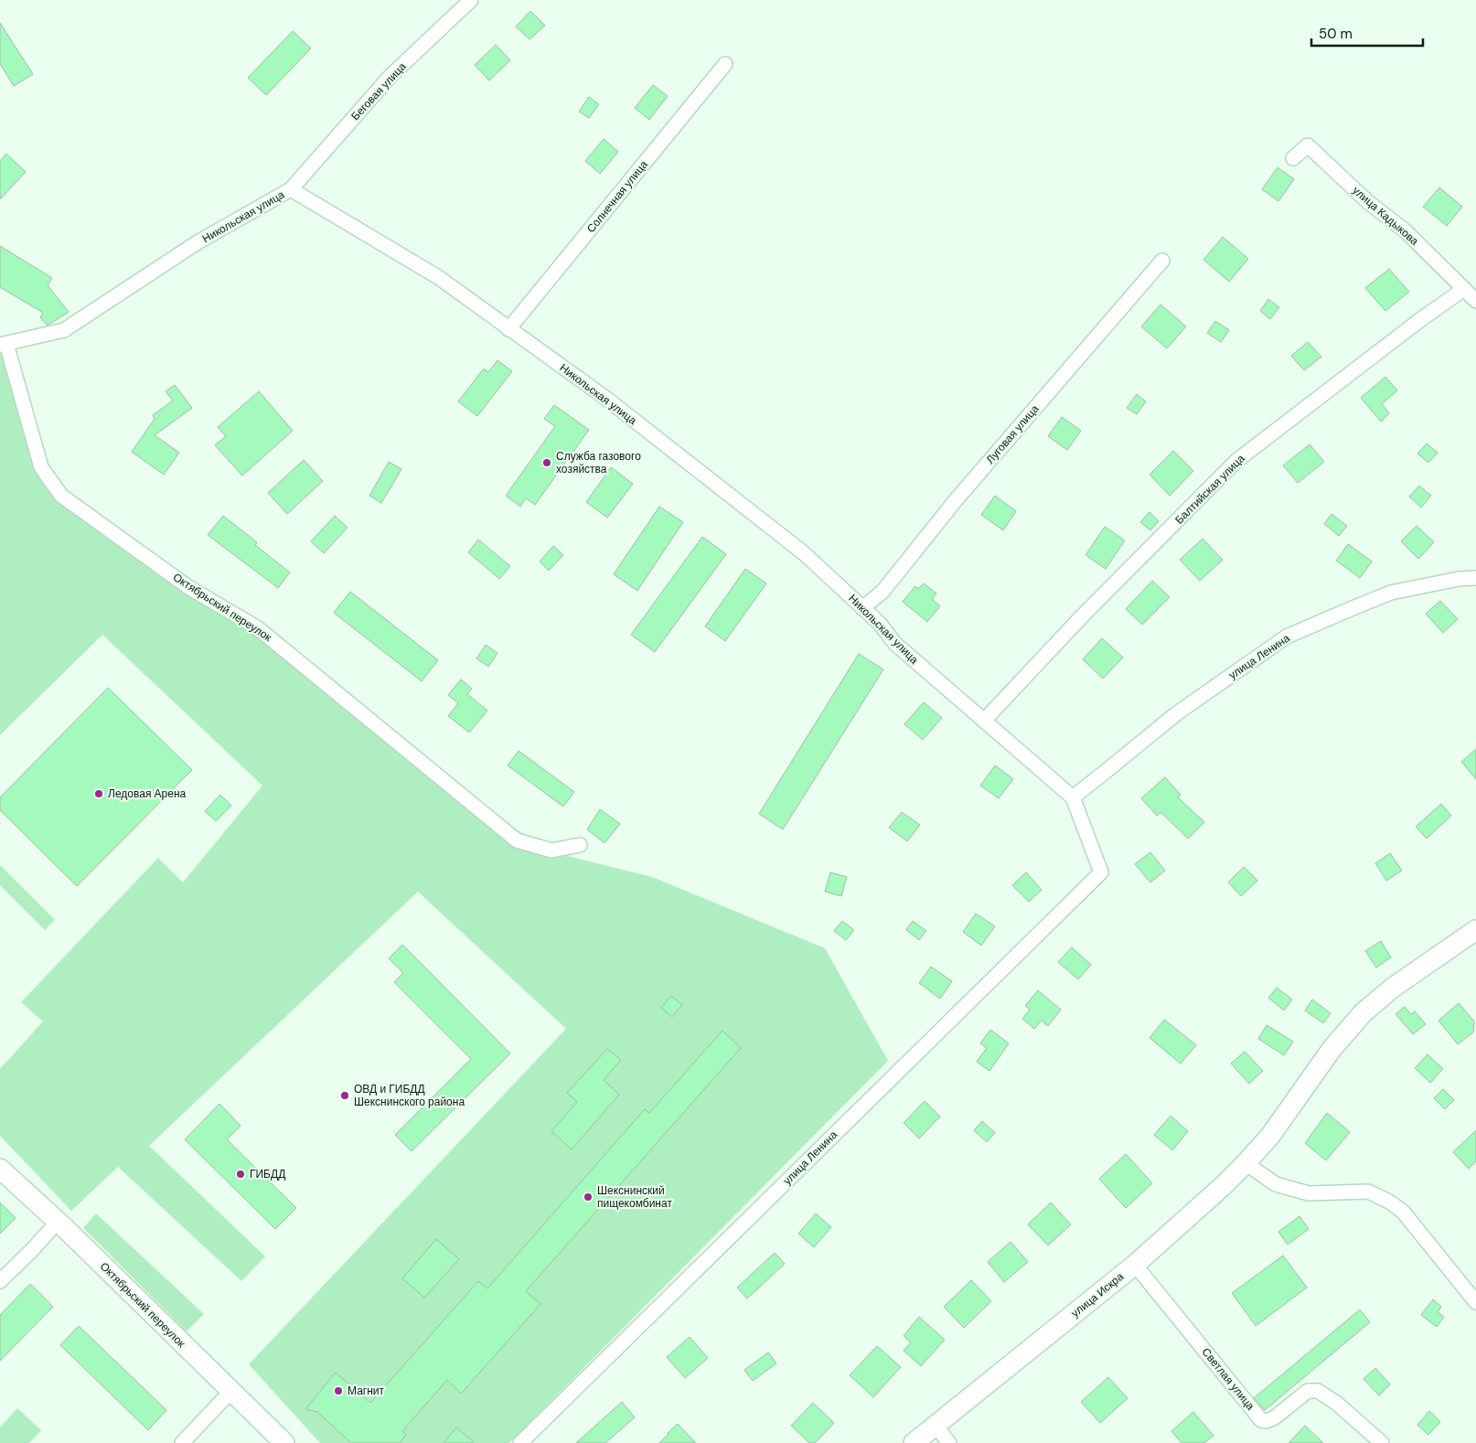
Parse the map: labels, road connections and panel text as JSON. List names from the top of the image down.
{
  "streets": {
    "street": [
      "Беговая улица",
      "Солнечная улица",
      "улица Кадыкова",
      "Никольская улица",
      "Луговая улица",
      "Балтийская улица",
      "Октябрьский переулок",
      "улица Ленина",
      "улица Искра",
      "Светлая улица"
    ]
  },
  "crossings": [
    ["Беговая улица", "Никольская улица"],
    ["Солнечная улица", "Никольская улица"],
    ["улица Кадыкова", "Балтийская улица"],
    ["Никольская улица", "Луговая улица"],
    ["Никольская улица", "Балтийская улица"],
    ["Никольская улица", "Октябрьский переулок"],
    ["Никольская улица", "улица Ленина"],
    ["улица Искра", "Светлая улица"]
  ],
  "places": [
    "Служба газового хозяйства",
    "Ледовая Арена",
    "ОВД и ГИБДД Шекснинского района",
    "ГИБДД",
    "Шекснинский пищекомбинат",
    "Магнит"
  ],
  "scale_bar": "50 m"
}
